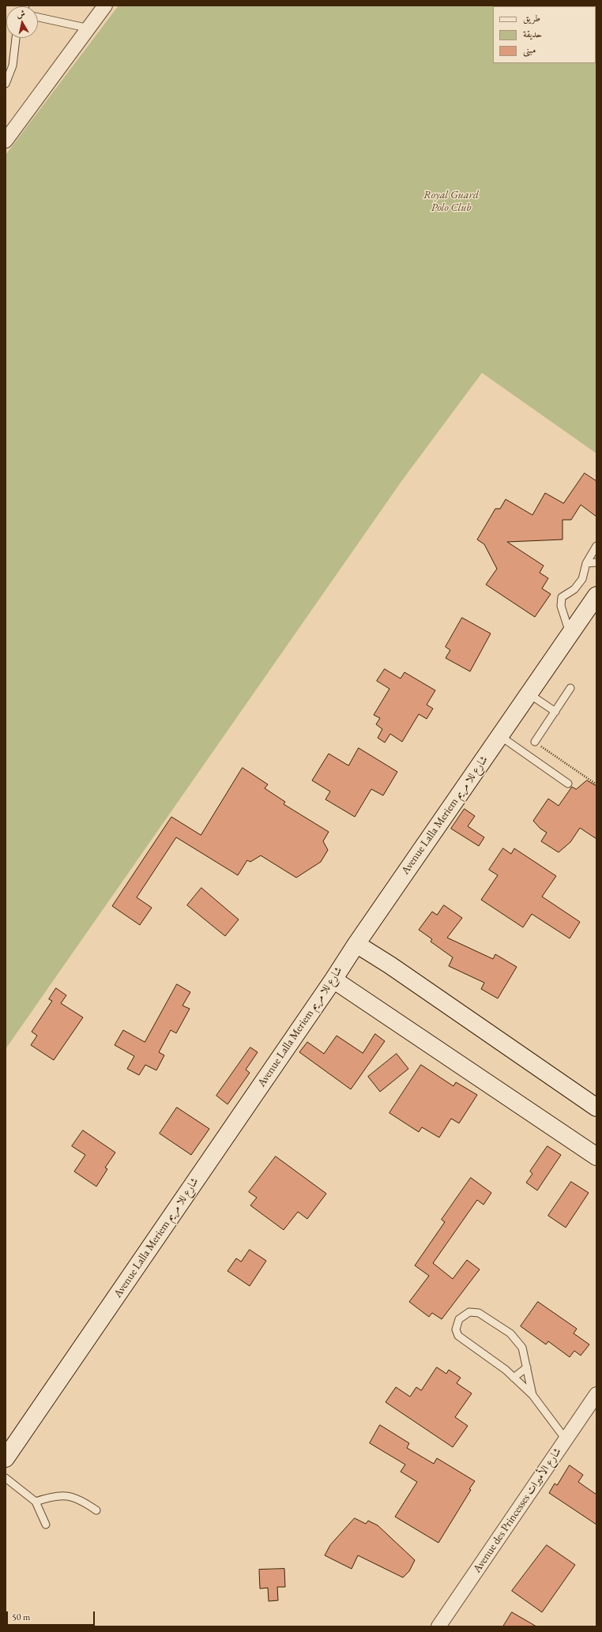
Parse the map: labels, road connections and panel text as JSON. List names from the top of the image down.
{
  "streets": {
    "street": ["Avenue Lalla Meriem شارع للا مريم", "Avenue des Princesses شارع الأميرات"]
  },
  "parks": ["Royal Guard Polo Club"],
  "legend": ["طريق", "حديقة", "مبنى"],
  "scale_bar": "50 m",
  "north": "top"
}
